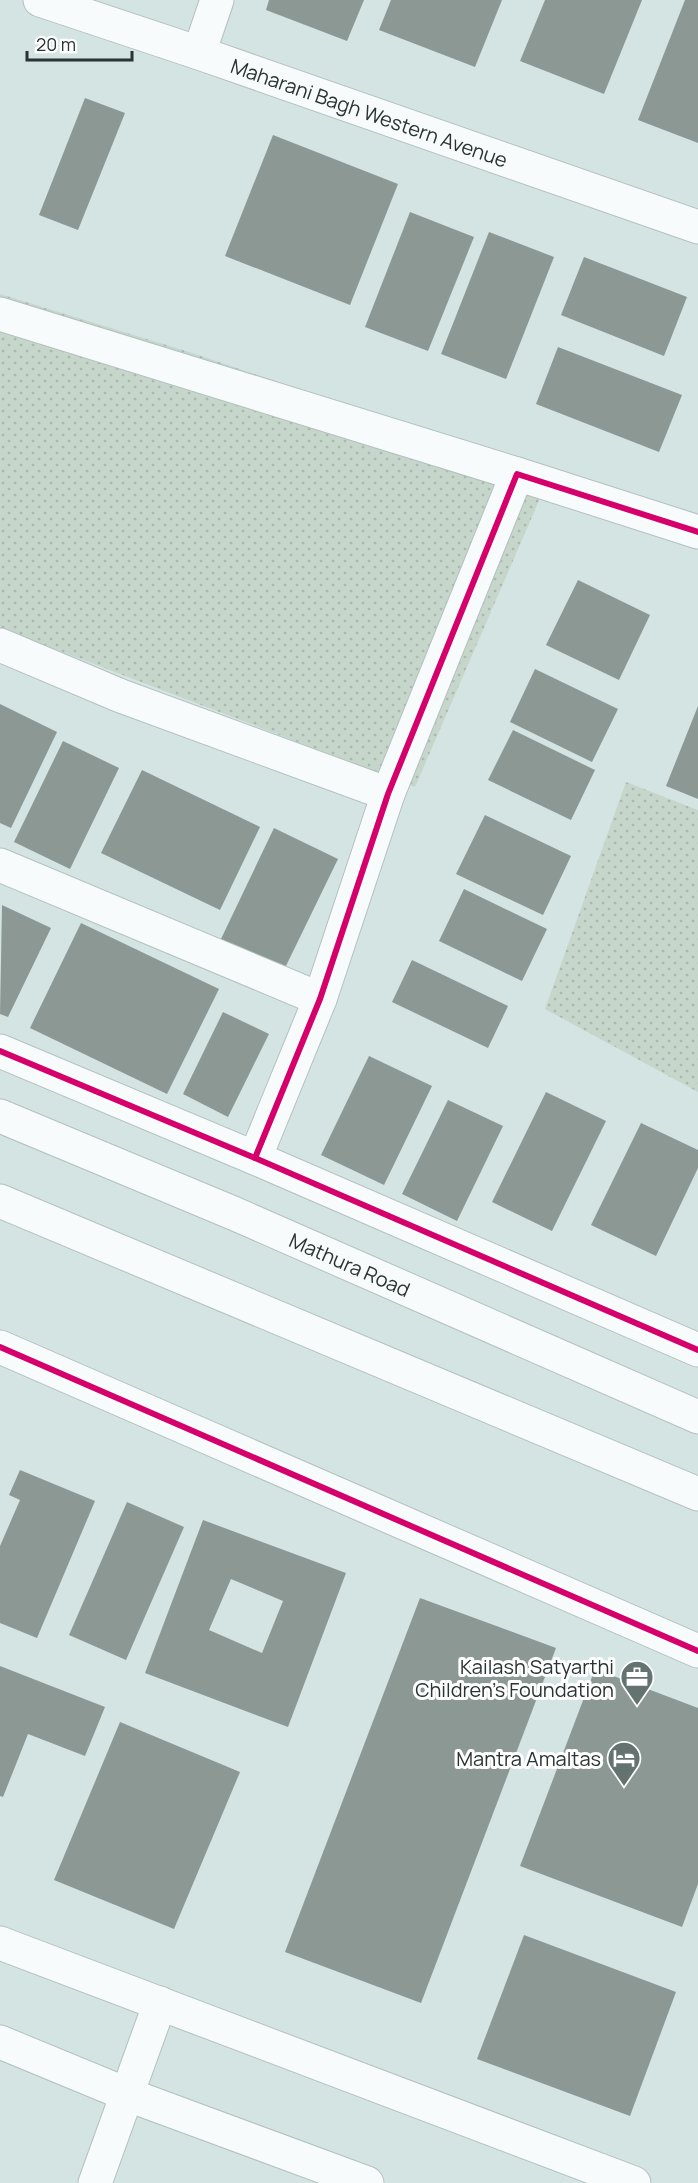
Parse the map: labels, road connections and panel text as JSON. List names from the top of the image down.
{
  "streets": {
    "main road": ["Maharani Bagh Western Avenue", "Mathura Road"]
  },
  "places": {
    "office": ["Kailash Satyarthi Children's Foundation"],
    "hotel": ["Mantra Amaltas"]
  },
  "scale_bar": "20 m"
}
